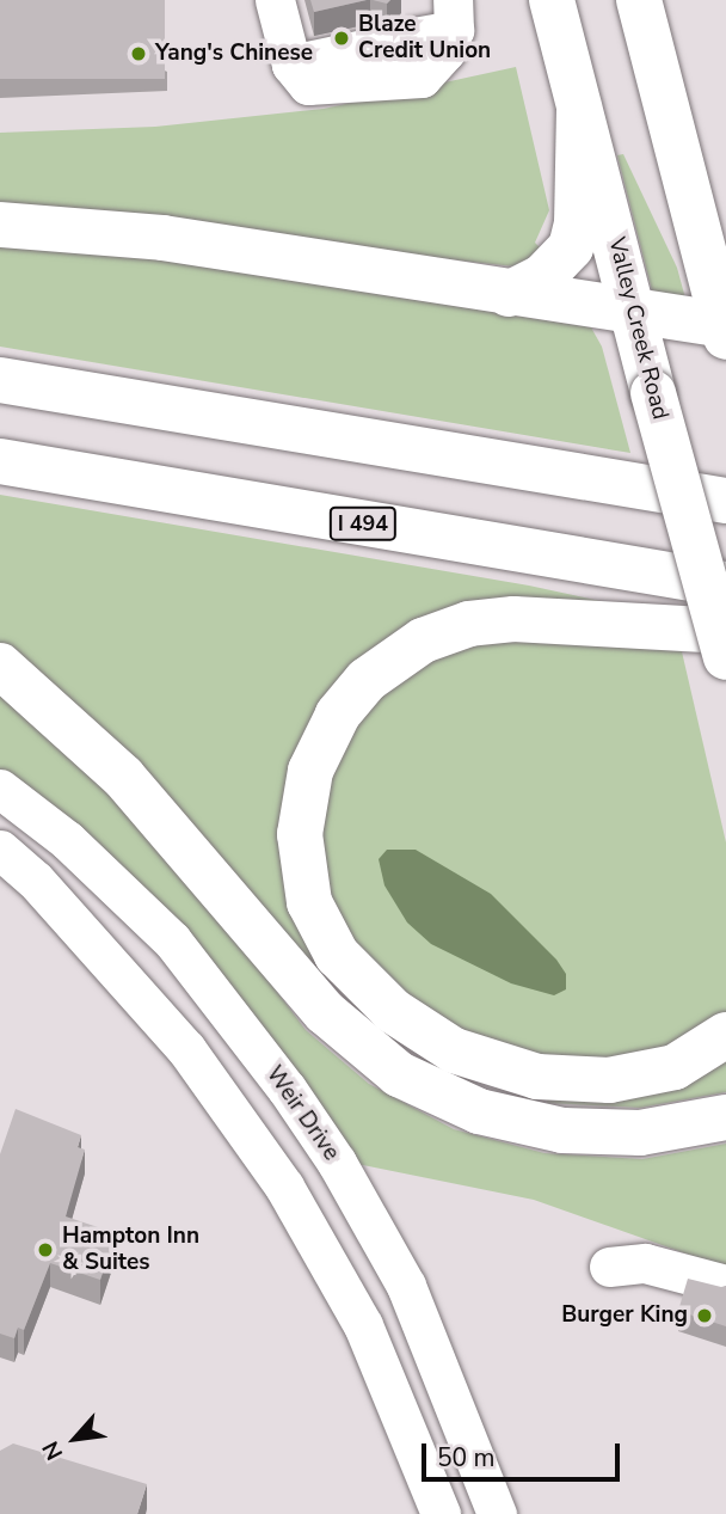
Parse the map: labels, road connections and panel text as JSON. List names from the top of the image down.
{
  "streets": {
    "main road": ["Valley Creek Road", "I 494"],
    "street": ["Weir Drive"]
  },
  "places": [
    "Blaze Credit Union",
    "Yang's Chinese",
    "Hampton Inn & Suites",
    "Burger King"
  ],
  "scale_bar": "50 m",
  "north": "bottom left"
}
